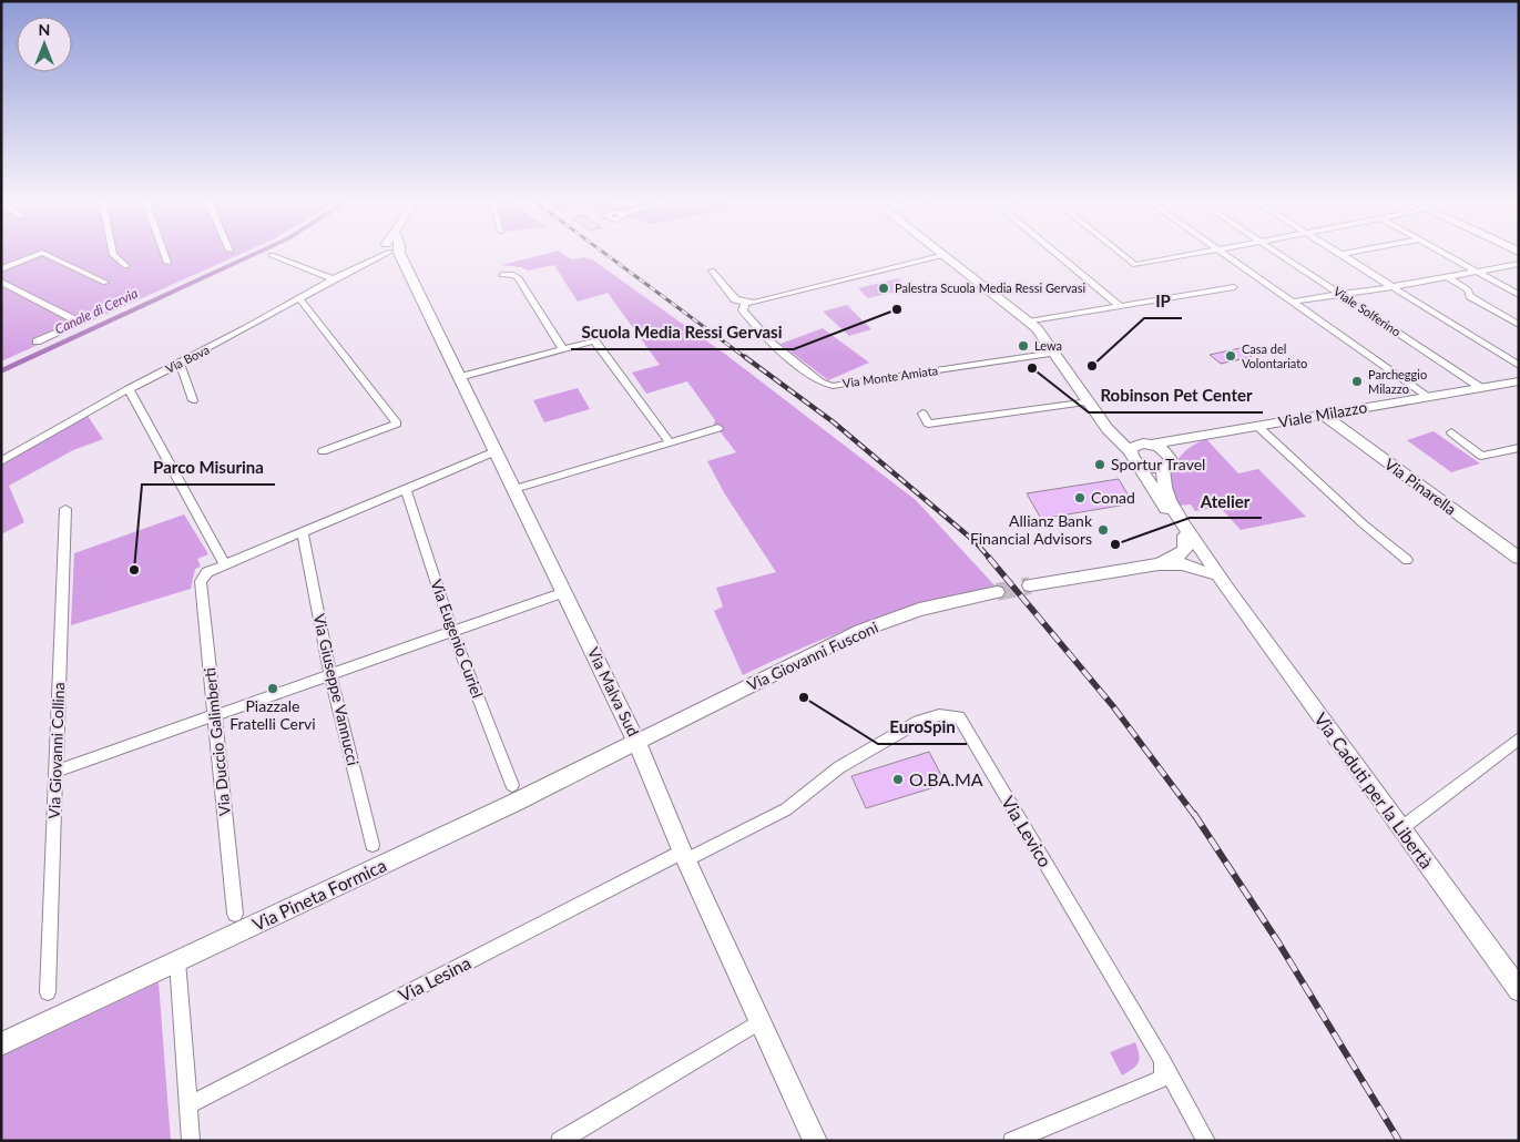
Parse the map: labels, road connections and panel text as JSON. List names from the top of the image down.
{
  "streets": {
    "street": [
      "Viale Solferino",
      "Via Bova",
      "Via Monte Amiata",
      "Viale Milazzo",
      "Via Pinarella",
      "Via Eugenio Curiel",
      "Via Giovanni Fusconi",
      "Via Giuseppe Vannucci",
      "Via Malva Sud",
      "Via Duccio Galimberti",
      "Via Giovanni Collina",
      "Via Caduti per la Libertà",
      "Via Levico",
      "Via Pineta Formica",
      "Via Lesina"
    ]
  },
  "crossings": [
    ["Viale Solferino", "Viale Milazzo"],
    ["Via Monte Amiata", "Via Caduti per la Libertà"],
    ["Viale Milazzo", "Via Pinarella"],
    ["Viale Milazzo", "Via Caduti per la Libertà"],
    ["Via Giovanni Fusconi", "Via Malva Sud"],
    ["Via Giovanni Fusconi", "Via Pineta Formica"],
    ["Via Malva Sud", "Via Levico"],
    ["Via Malva Sud", "Via Pineta Formica"],
    ["Via Malva Sud", "Via Lesina"],
    ["Via Levico", "Via Lesina"]
  ],
  "water": ["Canale di Cervia"],
  "places": [
    "Palestra Scuola Media Ressi Gervasi",
    "Scuola Media Ressi Gervasi",
    "Lewa",
    "Casa del Volontariato",
    "IP",
    "Robinson Pet Center",
    "Parcheggio Milazzo",
    "Sportur Travel",
    "Conad",
    "Allianz Bank Financial Advisors",
    "Atelier",
    "Parco Misurina",
    "Piazzale Fratelli Cervi",
    "EuroSpin",
    "O.BA.MA"
  ],
  "north": "top"
}
